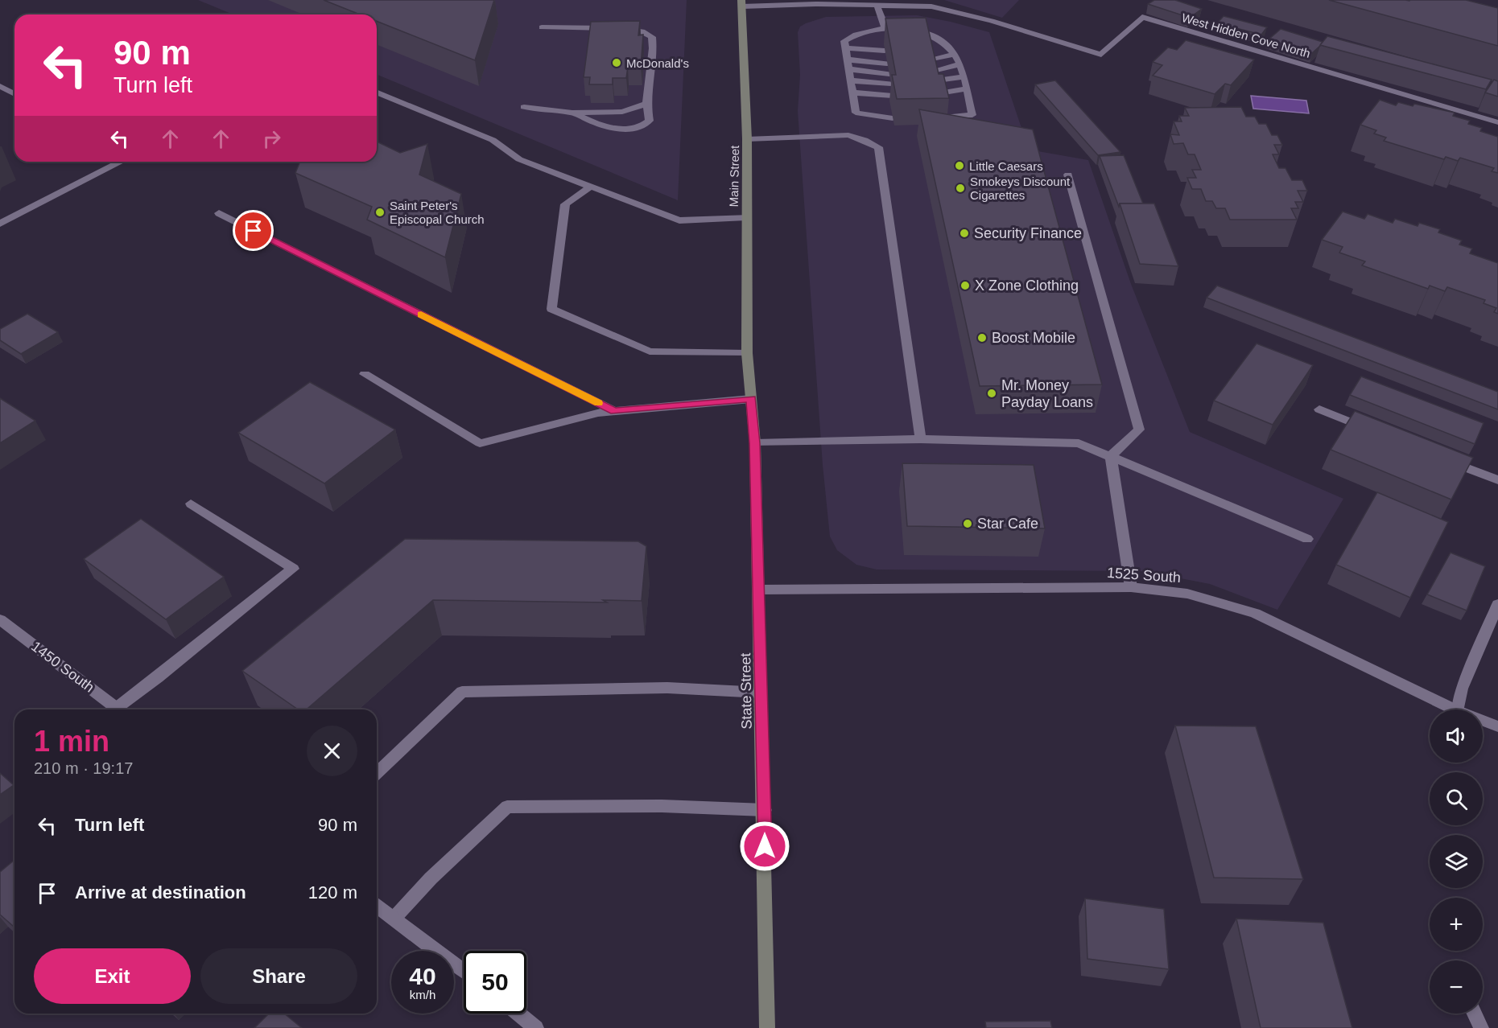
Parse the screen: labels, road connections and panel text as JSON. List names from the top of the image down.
{
  "streets": {
    "main road": ["Main Street", "State Street"],
    "street": ["West Hidden Cove North", "1525 South", "1450 South"]
  },
  "crossings": [
    ["West Hidden Cove North", "Main Street"],
    ["Main Street", "State Street"],
    ["1525 South", "State Street"]
  ],
  "places": [
    "McDonald's",
    "Little Caesars",
    "Smokeys Discount Cigarettes",
    "Saint Peter's Episcopal Church",
    "Security Finance",
    "X Zone Clothing",
    "Boost Mobile",
    "Mr. Money Payday Loans",
    "Star Cafe"
  ],
  "page": {
    "turn": ["90 m", "Turn left"],
    "map_buttons": ["+", "−"],
    "heading": ["1 min", "210 m · 19:17"],
    "list": [
      {
        "name": "Turn left",
        "value": "90 m"
      },
      {
        "name": "Arrive at destination",
        "value": "120 m"
      }
    ],
    "buttons": ["Exit", "Share"],
    "speed": "40 km/h",
    "limit": "50"
  }
}
